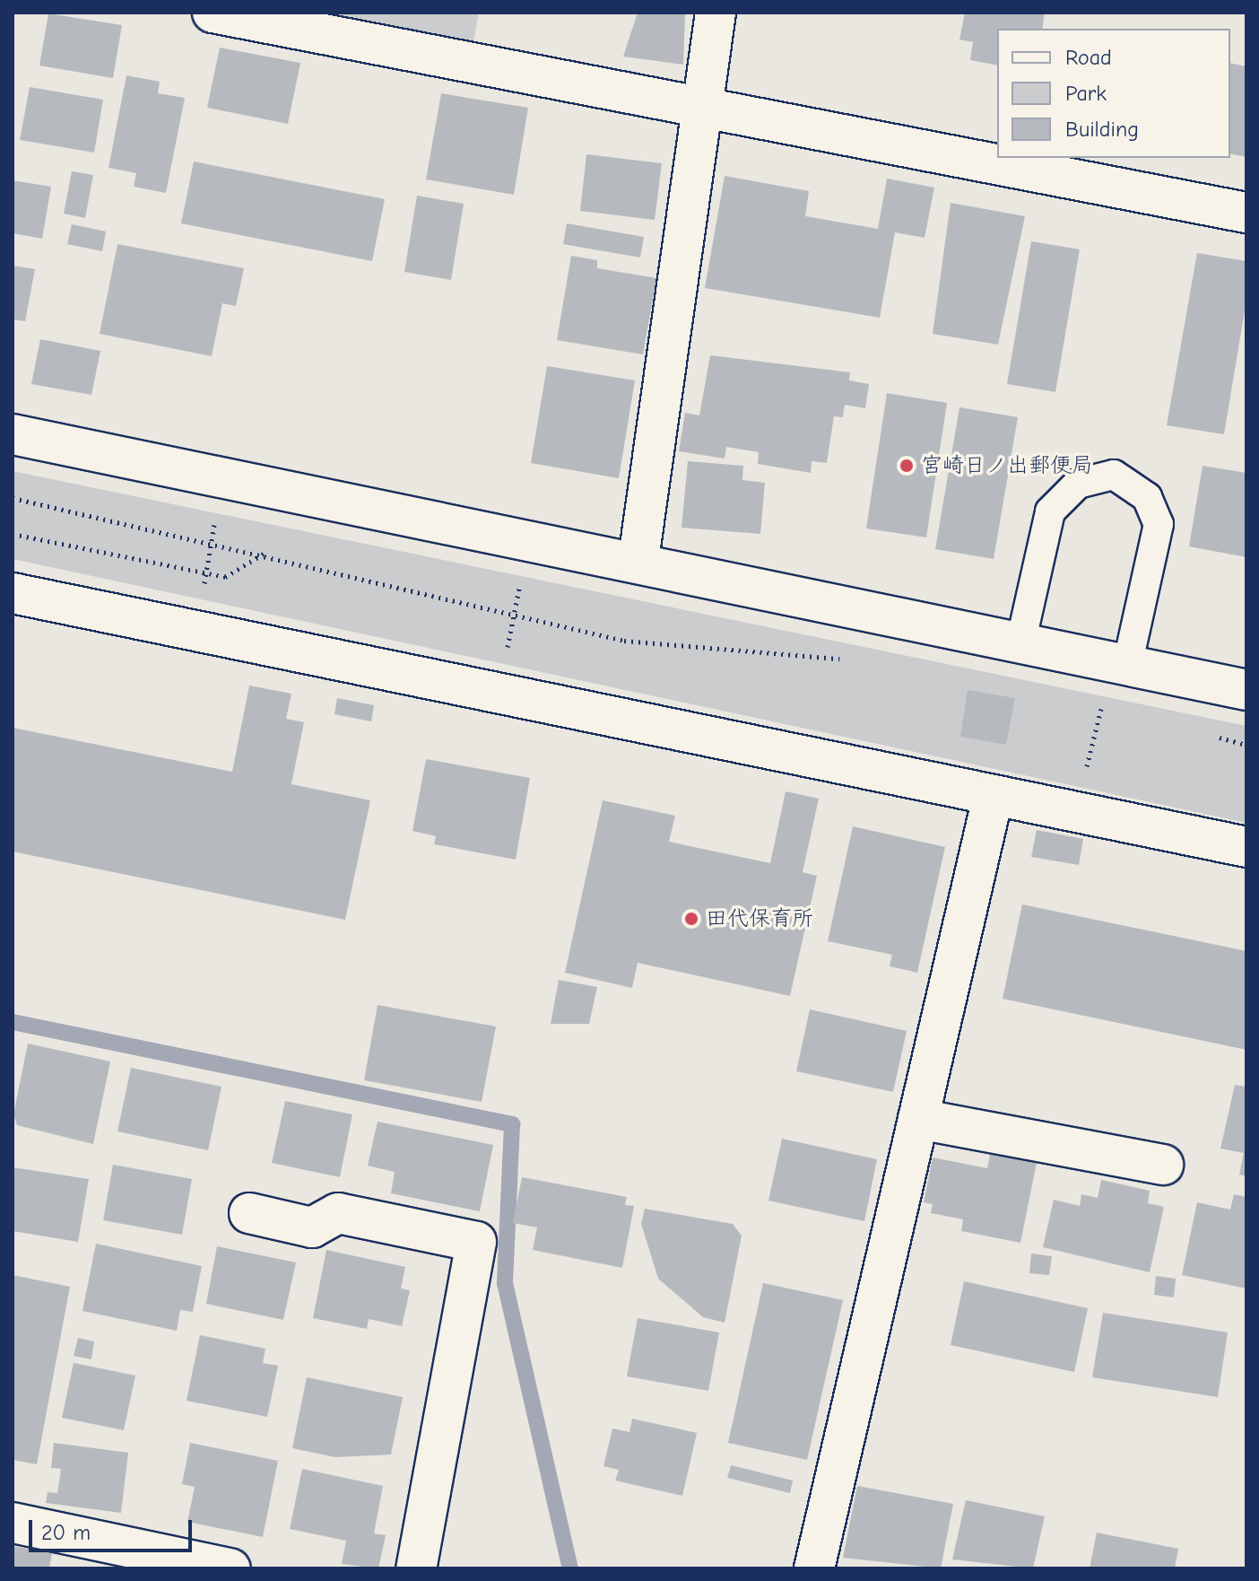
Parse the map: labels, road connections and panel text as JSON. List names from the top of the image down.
{
  "places": ["宮崎日ノ出郵便局", "田代保育所"],
  "legend": ["Road", "Park", "Building"],
  "scale_bar": "20 m"
}
